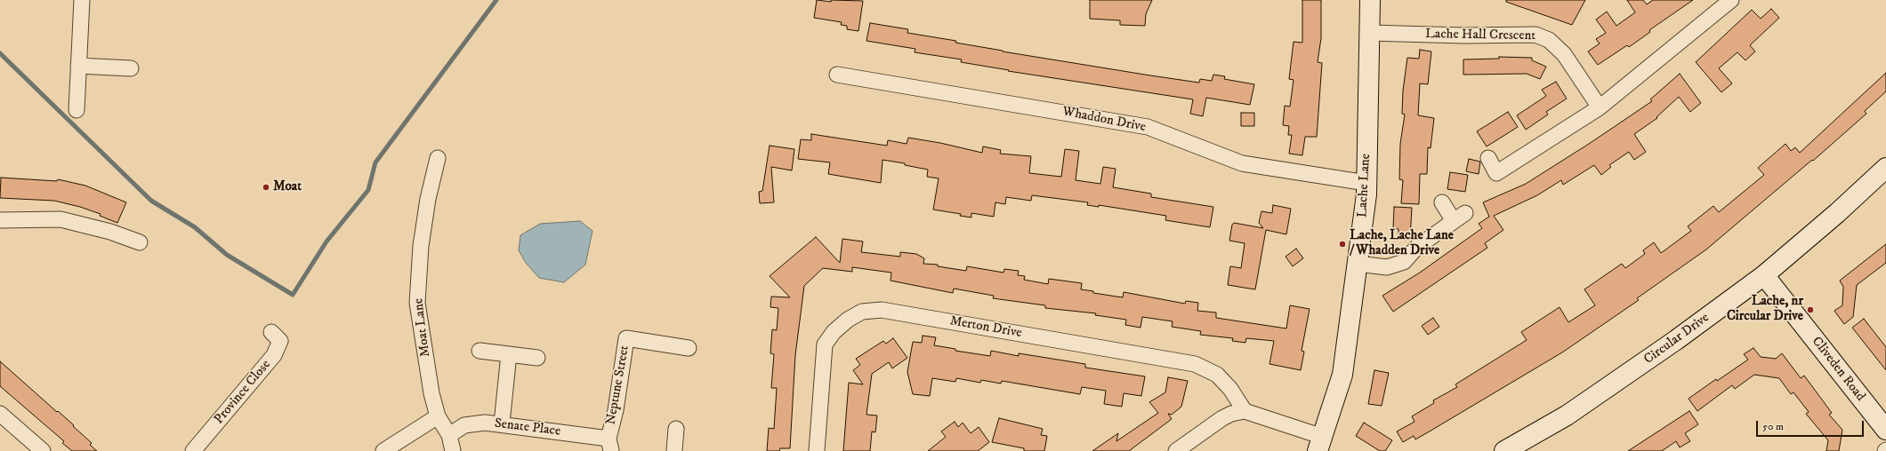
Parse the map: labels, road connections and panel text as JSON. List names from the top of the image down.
{
  "streets": {
    "street": [
      "Lache Hall Crescent",
      "Whaddon Drive",
      "Lache Lane",
      "Moat Lane",
      "Merton Drive",
      "Circular Drive",
      "Cliveden Road",
      "Neptune Street",
      "Province Close",
      "Senate Place"
    ]
  },
  "crossings": [
    ["Lache Hall Crescent", "Lache Lane"],
    ["Whaddon Drive", "Lache Lane"],
    ["Moat Lane", "Senate Place"],
    ["Circular Drive", "Cliveden Road"],
    ["Neptune Street", "Senate Place"]
  ],
  "places": ["Moat", "Lache, Lache Lane / Whadden Drive", "Lache, nr Circular Drive"],
  "scale_bar": "50 m"
}
